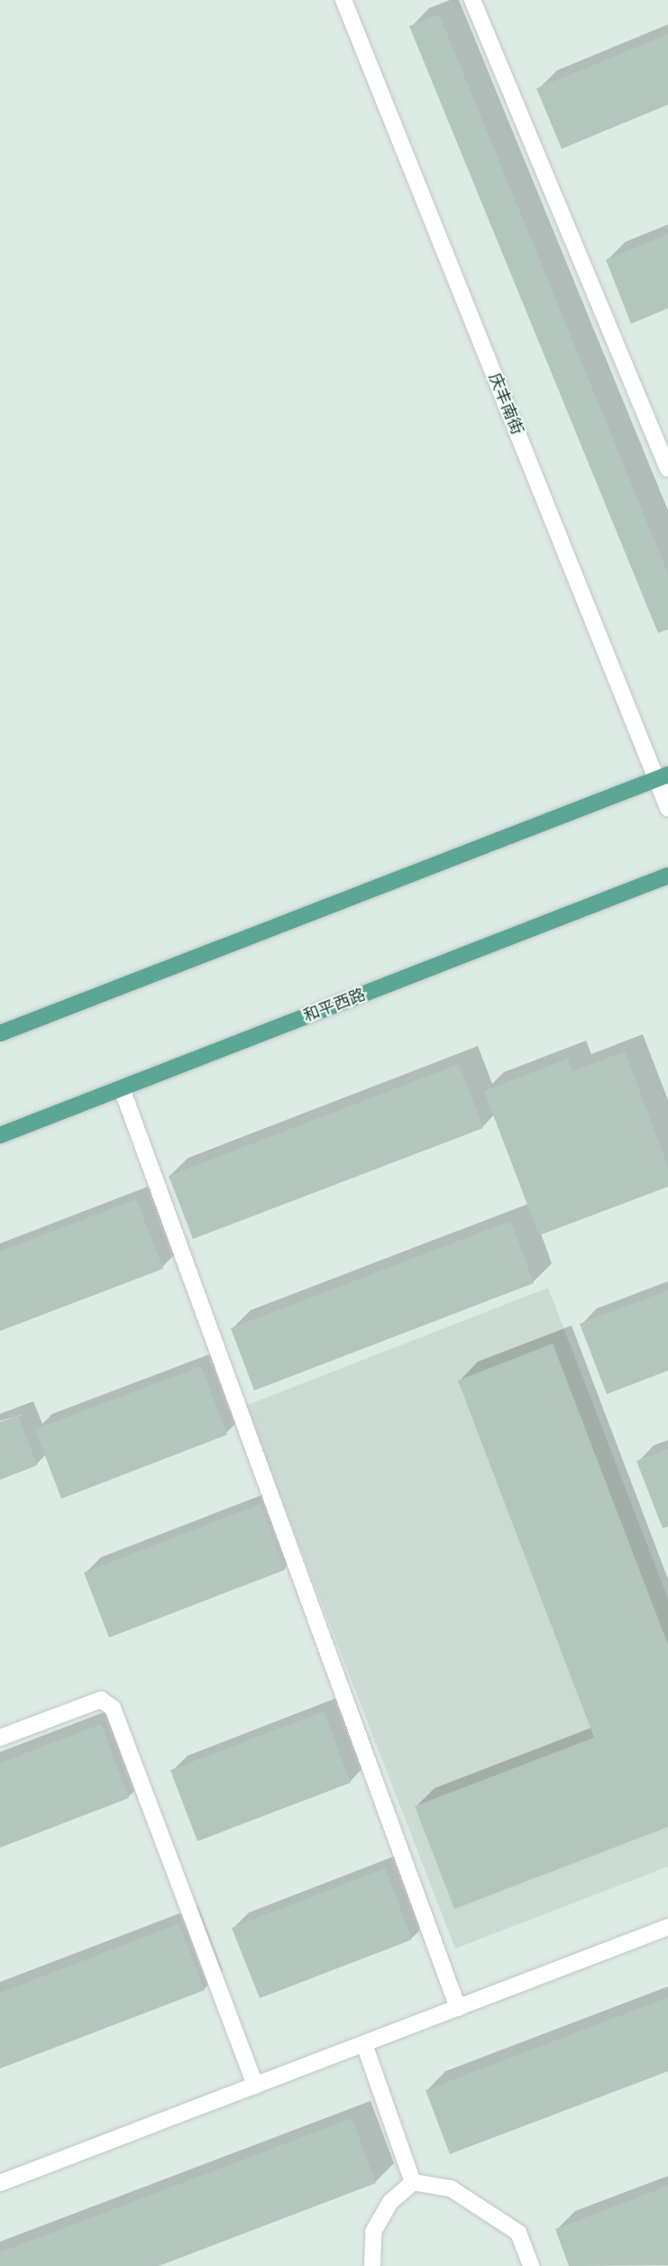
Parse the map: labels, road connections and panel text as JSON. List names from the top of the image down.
{
  "streets": {
    "main road": ["和平西路"],
    "street": ["庆丰南街"]
  }
}
